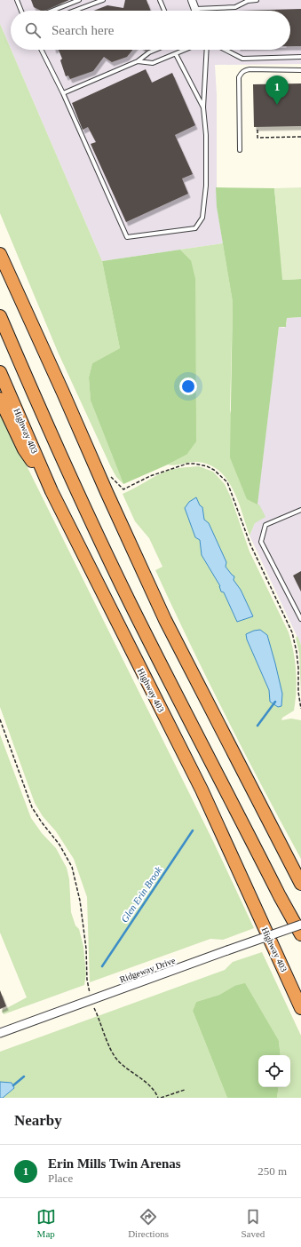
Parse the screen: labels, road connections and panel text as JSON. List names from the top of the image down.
{
  "streets": {
    "highway": ["Highway 403"],
    "street": ["Ridgeway Drive"]
  },
  "water": ["Glen Erin Brook"],
  "page": {
    "search": "Search here",
    "pins": "1",
    "heading": "Nearby",
    "list": [
      {
        "mark": "1",
        "name": "Erin Mills Twin Arenas",
        "note": "Place",
        "value": "250 m"
      }
    ],
    "nav": ["Map", "Directions", "Saved"]
  }
}
